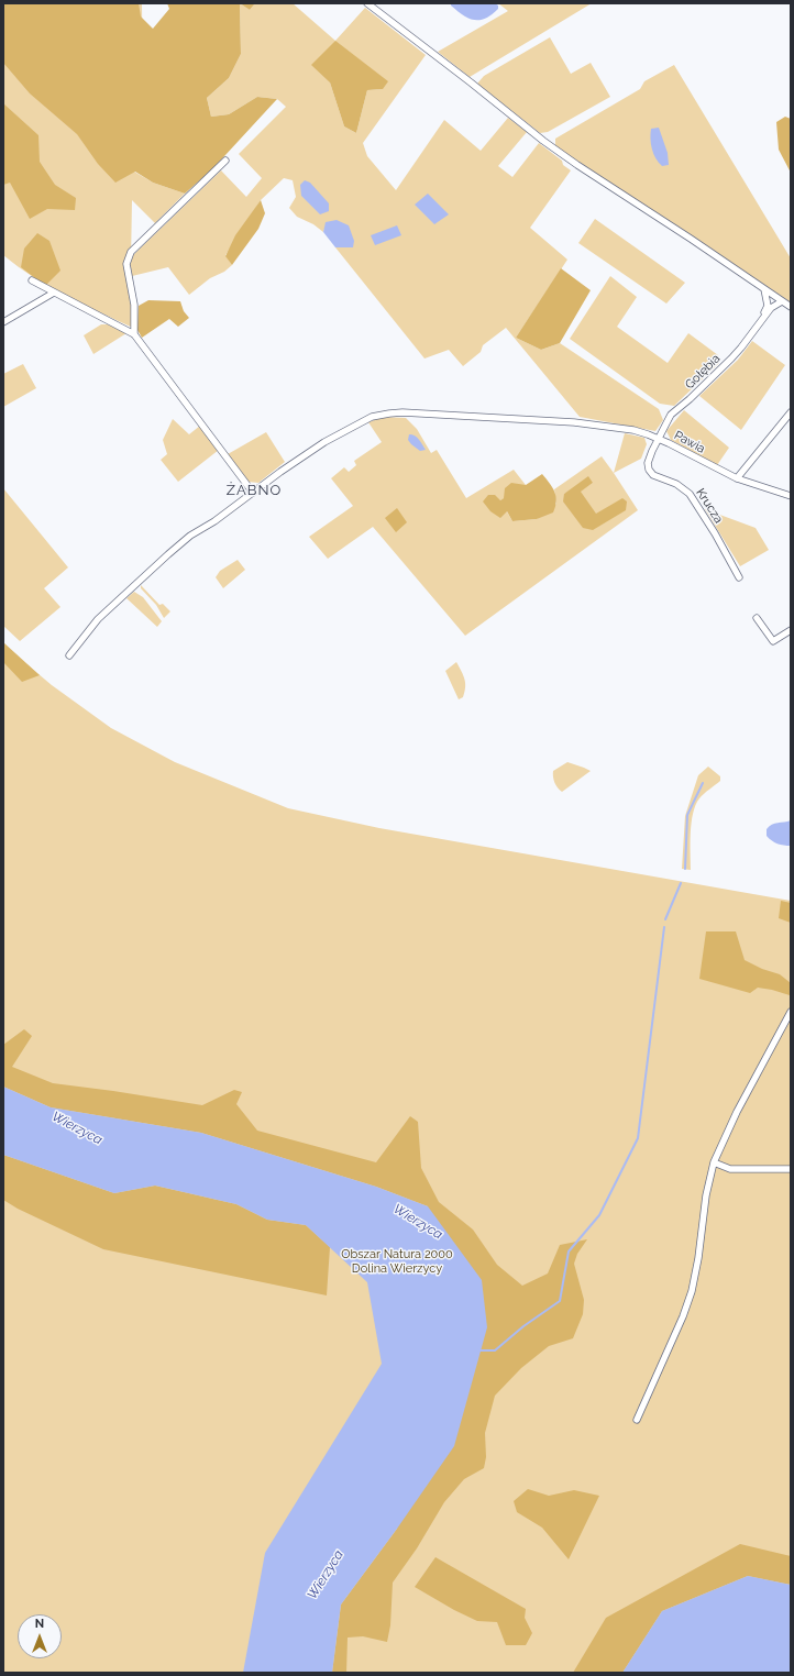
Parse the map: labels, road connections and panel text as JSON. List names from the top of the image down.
{
  "streets": {
    "street": ["Gołębia", "Pawia", "Krucza"]
  },
  "crossings": [
    ["Gołębia", "Pawia"],
    ["Gołębia", "Krucza"],
    ["Pawia", "Krucza"]
  ],
  "districts": ["ŻABNO"],
  "water": ["Wierzyca"],
  "parks": ["Obszar Natura 2000 Dolina Wierzycy"],
  "north": "top"
}
